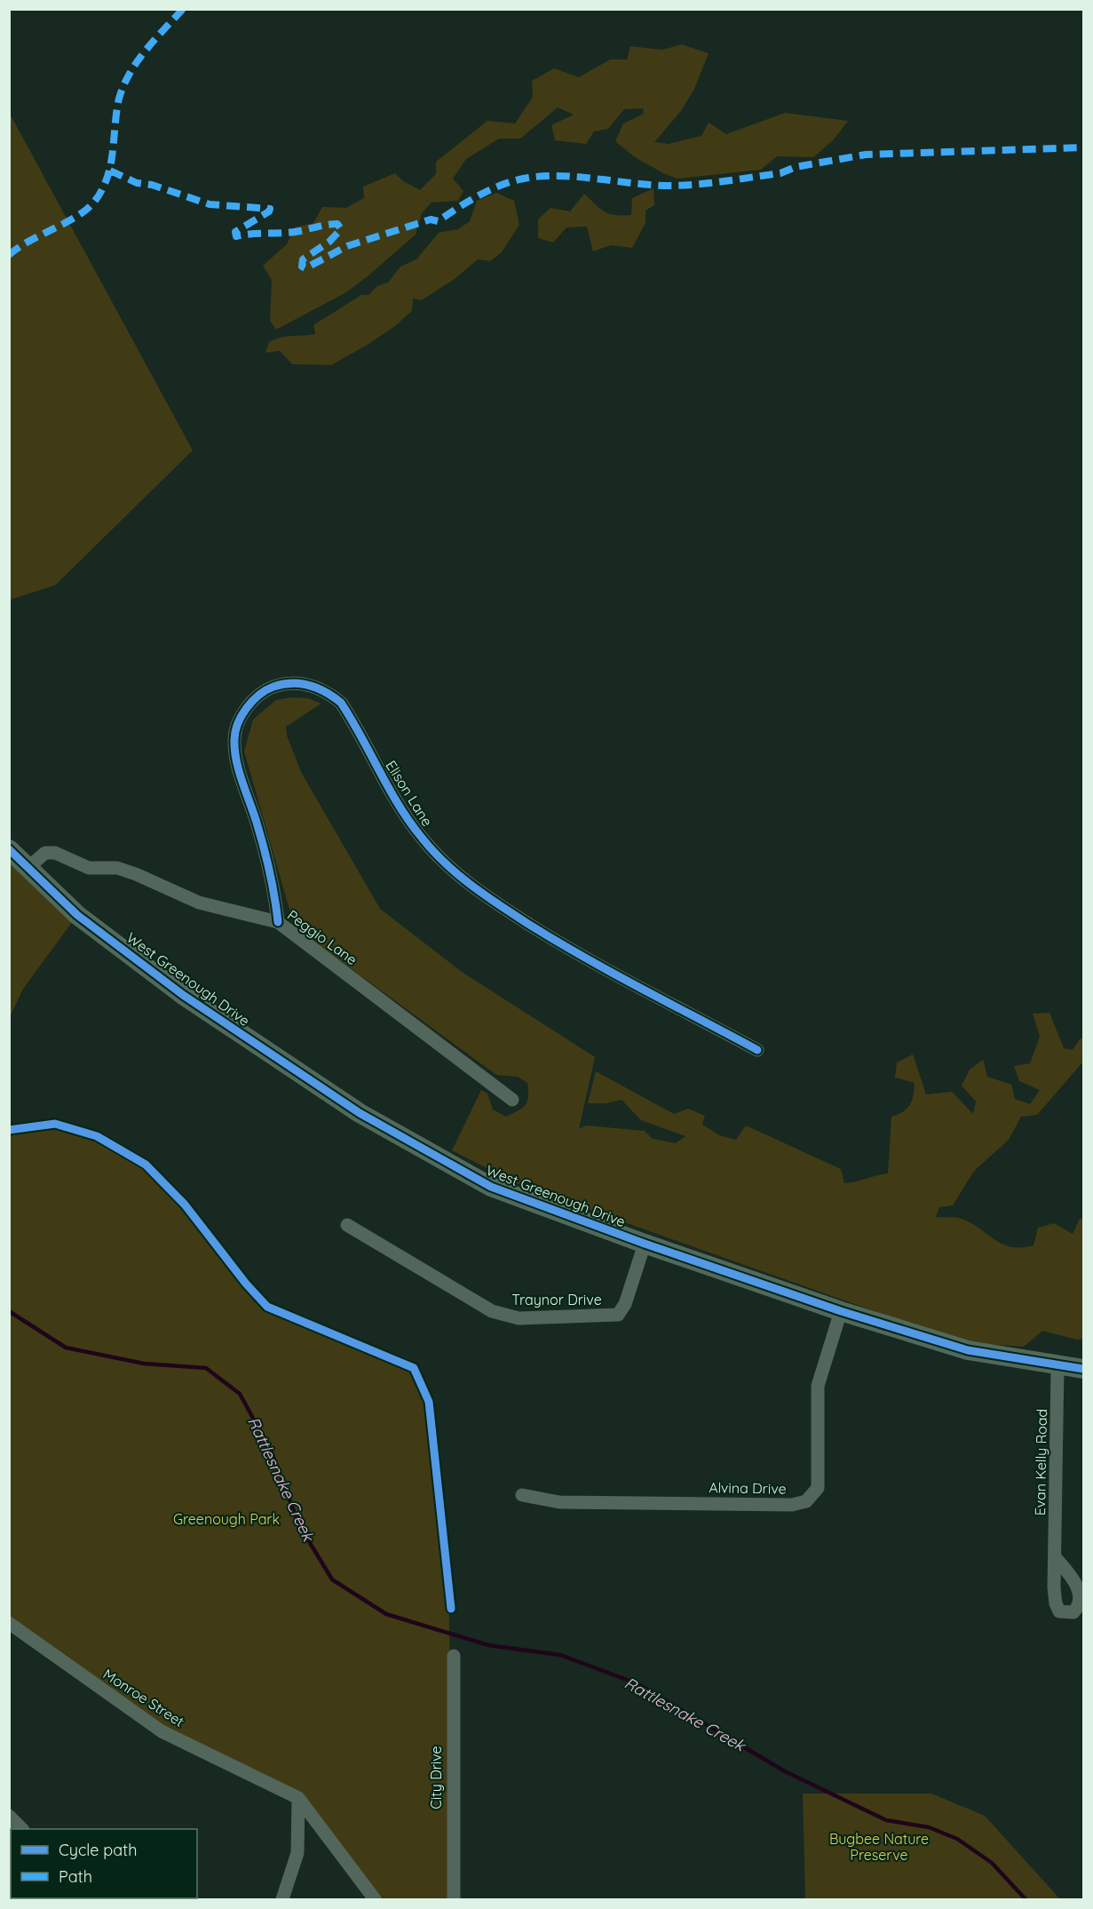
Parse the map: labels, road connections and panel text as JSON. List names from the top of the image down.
{
  "streets": {
    "street": [
      "Elison Lane",
      "Peggio Lane",
      "West Greenough Drive",
      "Traynor Drive",
      "Evan Kelly Road",
      "Alvina Drive",
      "Monroe Street",
      "City Drive"
    ]
  },
  "crossings": [
    ["Elison Lane", "Peggio Lane"],
    ["Peggio Lane", "West Greenough Drive"],
    ["West Greenough Drive", "Traynor Drive"],
    ["West Greenough Drive", "Evan Kelly Road"],
    ["West Greenough Drive", "Alvina Drive"]
  ],
  "water": ["Rattlesnake Creek"],
  "parks": ["Greenough Park", "Bugbee Nature Preserve"],
  "legend": ["Cycle path", "Path"]
}
